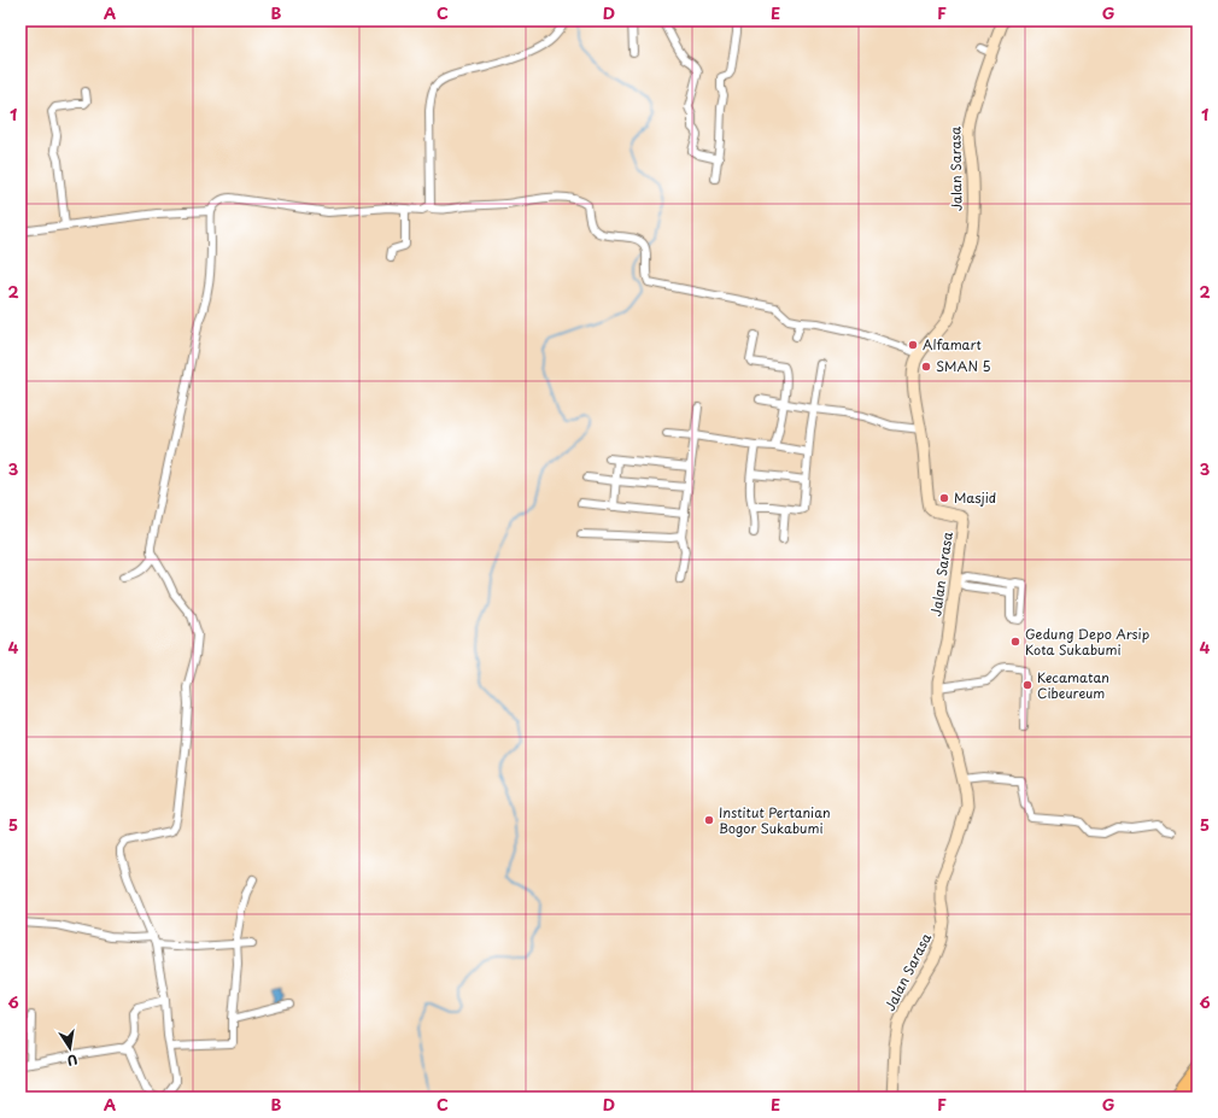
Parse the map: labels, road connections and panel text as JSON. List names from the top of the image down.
{
  "streets": {
    "street": ["Jalan Sarasa"]
  },
  "places": [
    "Alfamart",
    "SMAN 5",
    "Masjid",
    "Gedung Depo Arsip Kota Sukabumi",
    "Kecamatan Cibeureum",
    "Institut Pertanian Bogor Sukabumi"
  ],
  "north": "bottom",
  "grid": {
    "columns": [
      "A",
      "B",
      "C",
      "D",
      "E",
      "F",
      "G"
    ],
    "rows": [
      "1",
      "2",
      "3",
      "4",
      "5",
      "6"
    ]
  }
}
